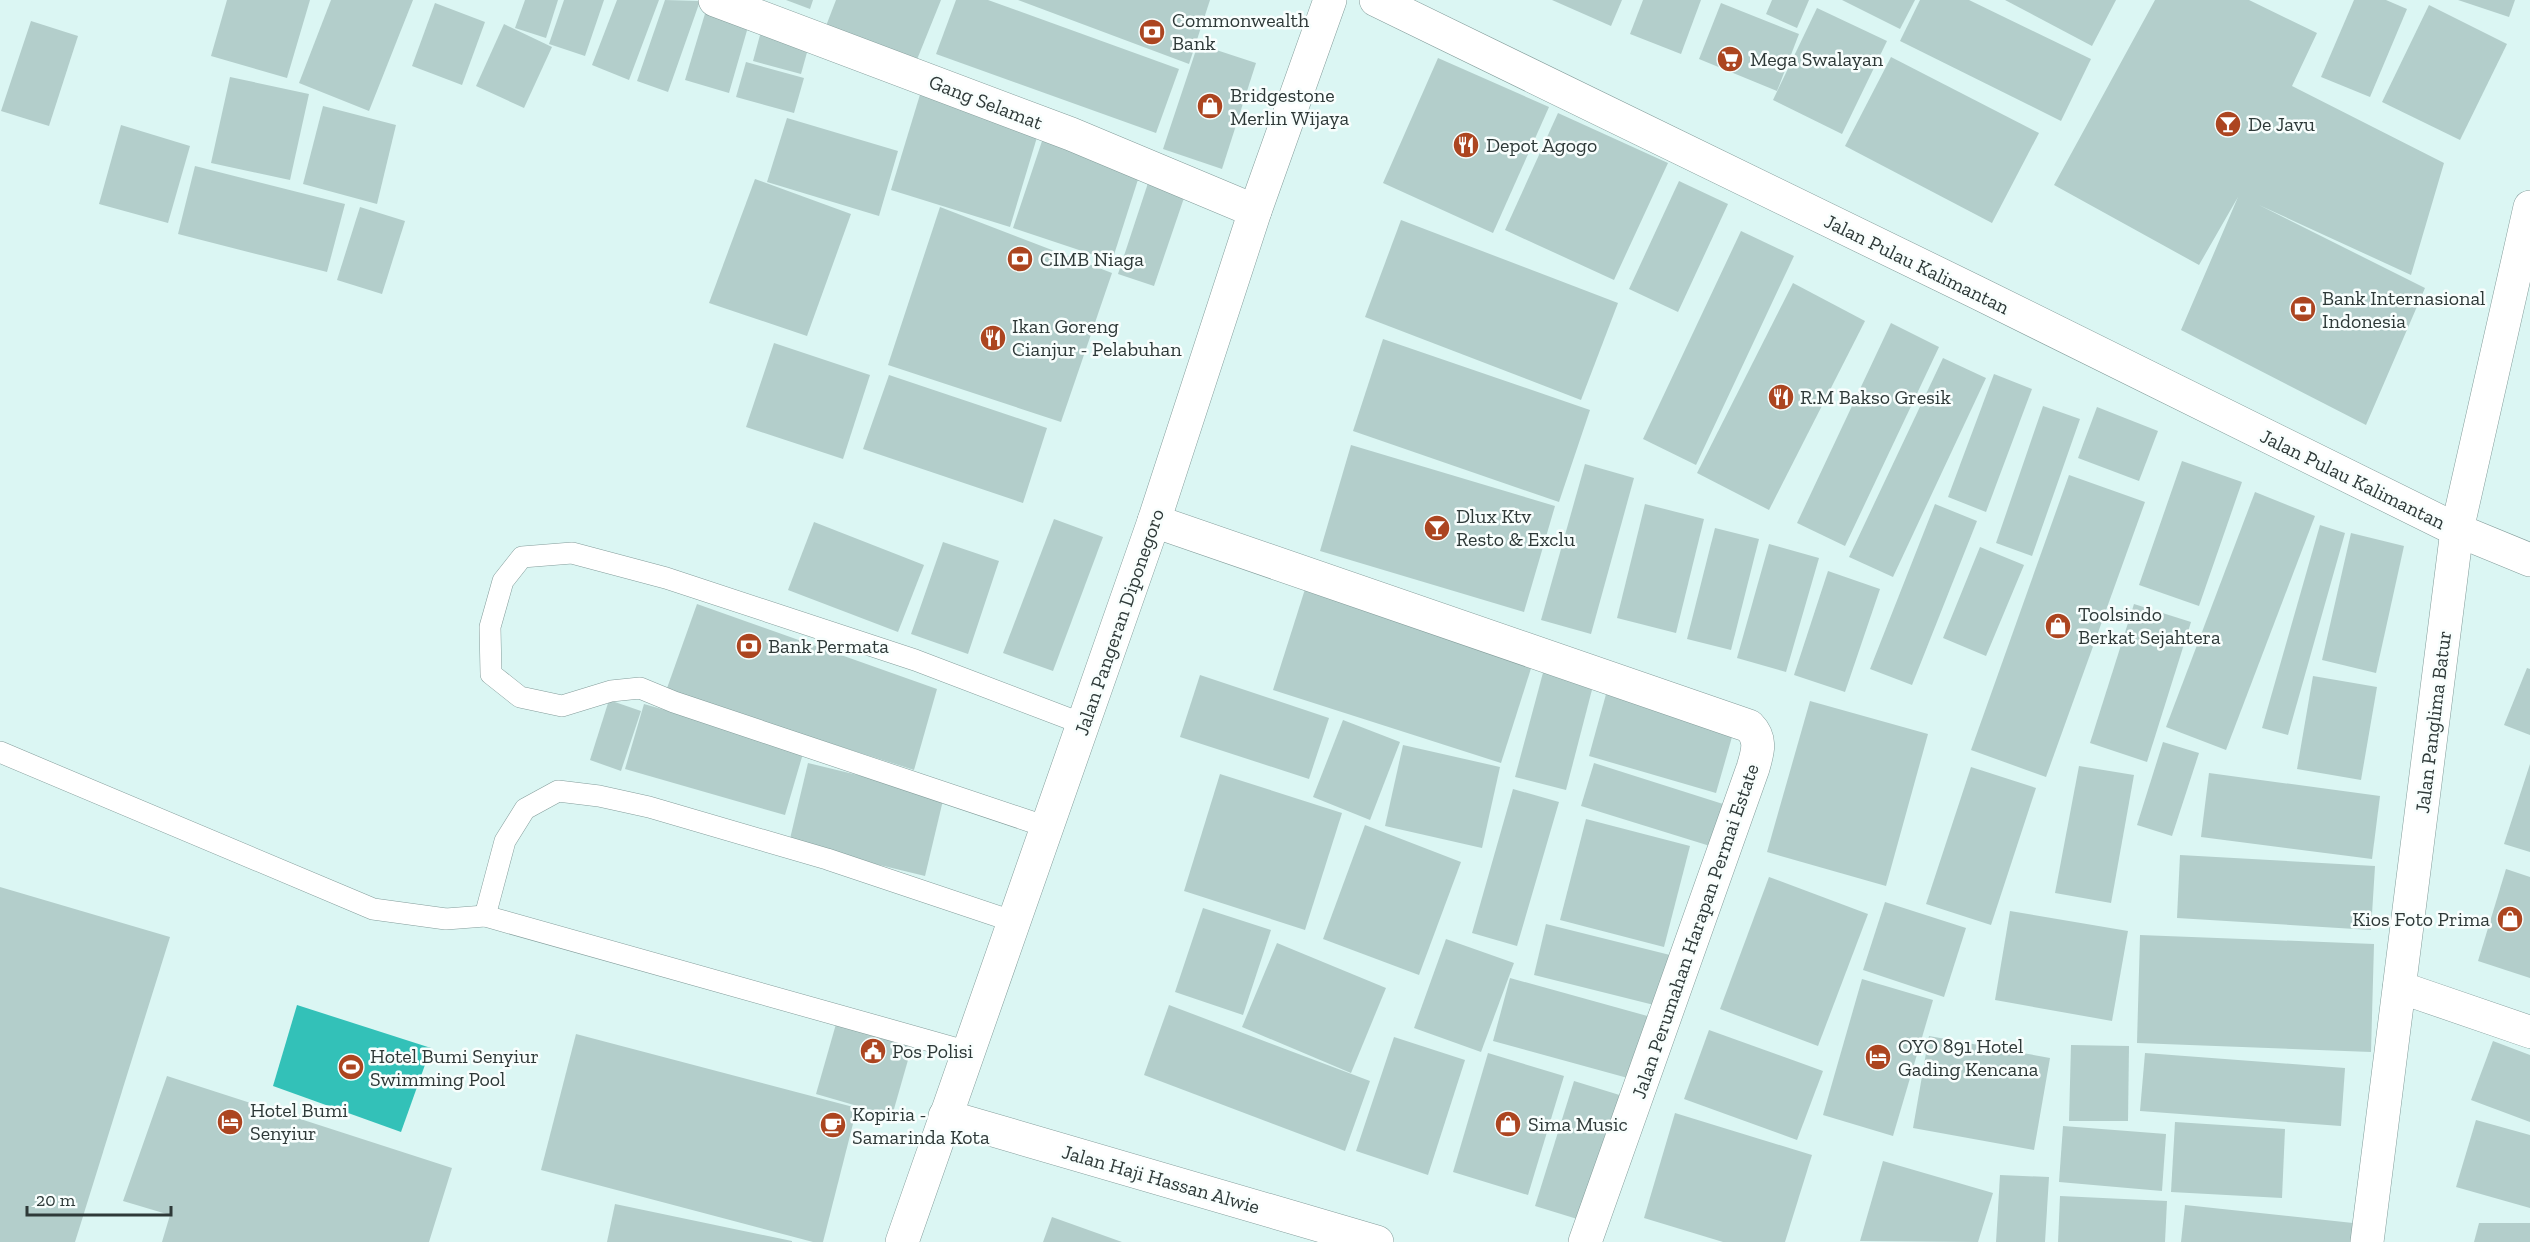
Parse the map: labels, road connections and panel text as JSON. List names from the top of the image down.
{
  "streets": {
    "street": [
      "Gang Selamat",
      "Jalan Pulau Kalimantan",
      "Jalan Pangeran Diponegoro",
      "Jalan Panglima Batur",
      "Jalan Perumahan Harapan Permai Estate",
      "Jalan Haji Hassan Alwie"
    ]
  },
  "crossings": [
    ["Gang Selamat", "Jalan Pangeran Diponegoro"],
    ["Jalan Pulau Kalimantan", "Jalan Panglima Batur"],
    ["Jalan Pangeran Diponegoro", "Jalan Perumahan Harapan Permai Estate"],
    ["Jalan Pangeran Diponegoro", "Jalan Haji Hassan Alwie"]
  ],
  "places": {
    "bank": [
      "Commonwealth Bank",
      "CIMB Niaga",
      "Bank Internasional Indonesia",
      "Bank Permata"
    ],
    "supermarket": ["Mega Swalayan"],
    "shop": [
      "Bridgestone Merlin Wijaya",
      "Toolsindo Berkat Sejahtera",
      "Kios Foto Prima",
      "Sima Music"
    ],
    "bar": ["De Javu", "Dlux Ktv Resto & Exclu"],
    "restaurant": ["Depot Agogo", "Ikan Goreng Cianjur - Pelabuhan", "R.M Bakso Gresik"],
    "public building": ["Pos Polisi"],
    "hotel": ["OYO 891 Hotel Gading Kencana", "Hotel Bumi Senyiur"],
    "sports": ["Hotel Bumi Senyiur Swimming Pool"],
    "cafe": ["Kopiria - Samarinda Kota"]
  },
  "scale_bar": "20 m"
}
